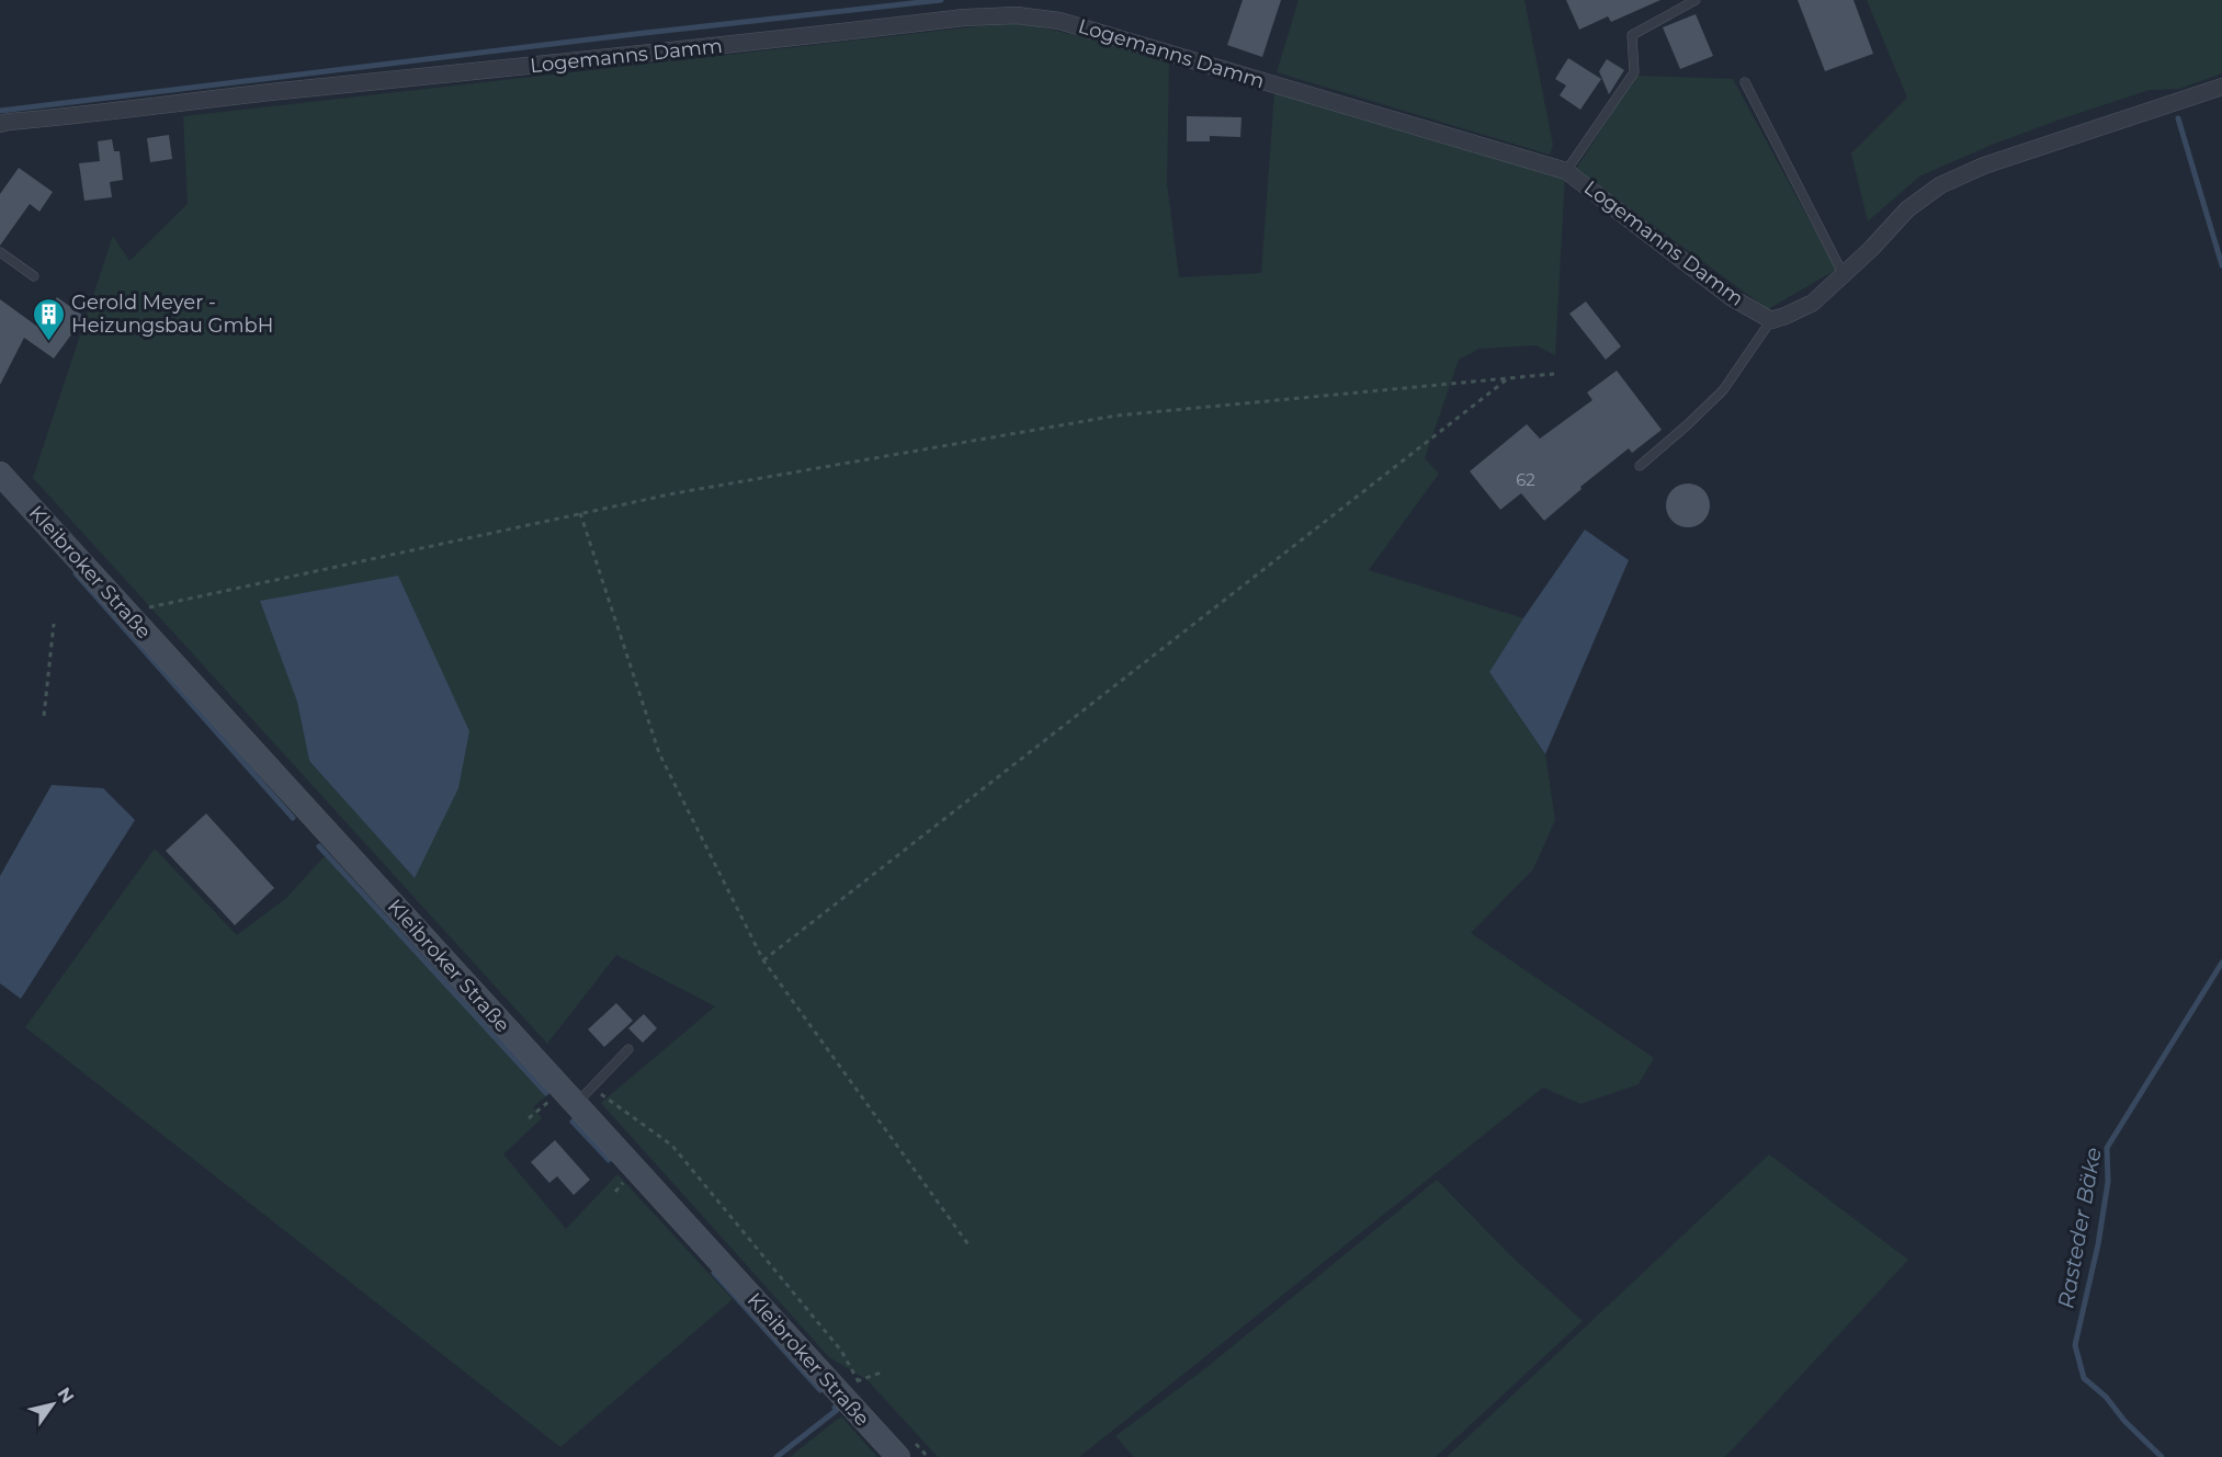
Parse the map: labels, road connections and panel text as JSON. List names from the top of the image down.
{
  "streets": {
    "street": ["Logemanns Damm", "Kleibroker Straße"]
  },
  "water": ["Rasteder Bäke"],
  "places": {
    "building": ["Gerold Meyer - Heizungsbau GmbH"]
  },
  "house_numbers": ["62"],
  "north": "top right"
}
